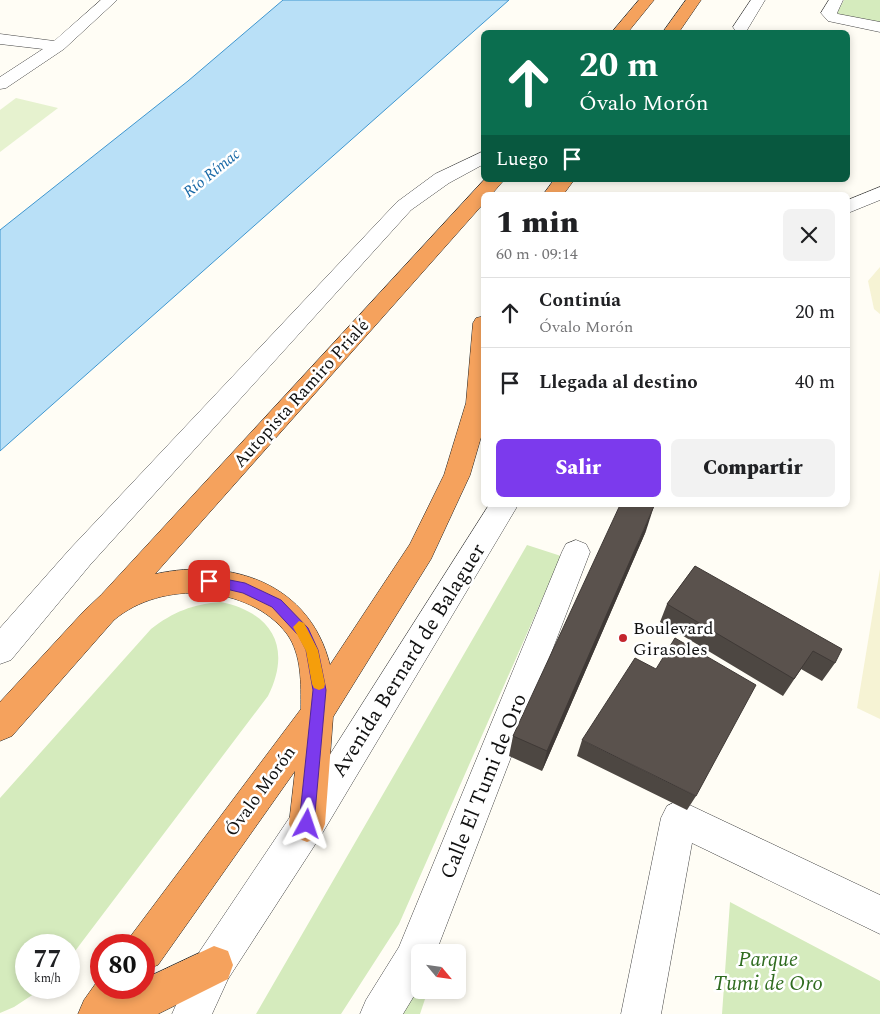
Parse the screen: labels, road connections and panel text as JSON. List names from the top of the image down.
{
  "streets": {
    "highway": ["Autopista Ramiro Prialé", "Óvalo Morón"],
    "street": ["Avenida Bernard de Balaguer", "Calle El Tumi de Oro"]
  },
  "crossings": [
    ["Autopista Ramiro Prialé", "Óvalo Morón"]
  ],
  "water": ["Río Rímac"],
  "parks": ["Parque Tumi de Oro"],
  "places": ["Boulevard Girasoles"],
  "north": "bottom right",
  "page": {
    "turn": ["20 m", "Óvalo Morón"],
    "then": "Luego",
    "heading": ["1 min", "60 m · 09:14"],
    "list": [
      {
        "name": "Continúa",
        "note": "Óvalo Morón",
        "value": "20 m"
      },
      {
        "name": "Llegada al destino",
        "value": "40 m"
      }
    ],
    "buttons": ["Salir", "Compartir"],
    "speed": "77 km/h",
    "limit": "80"
  }
}
